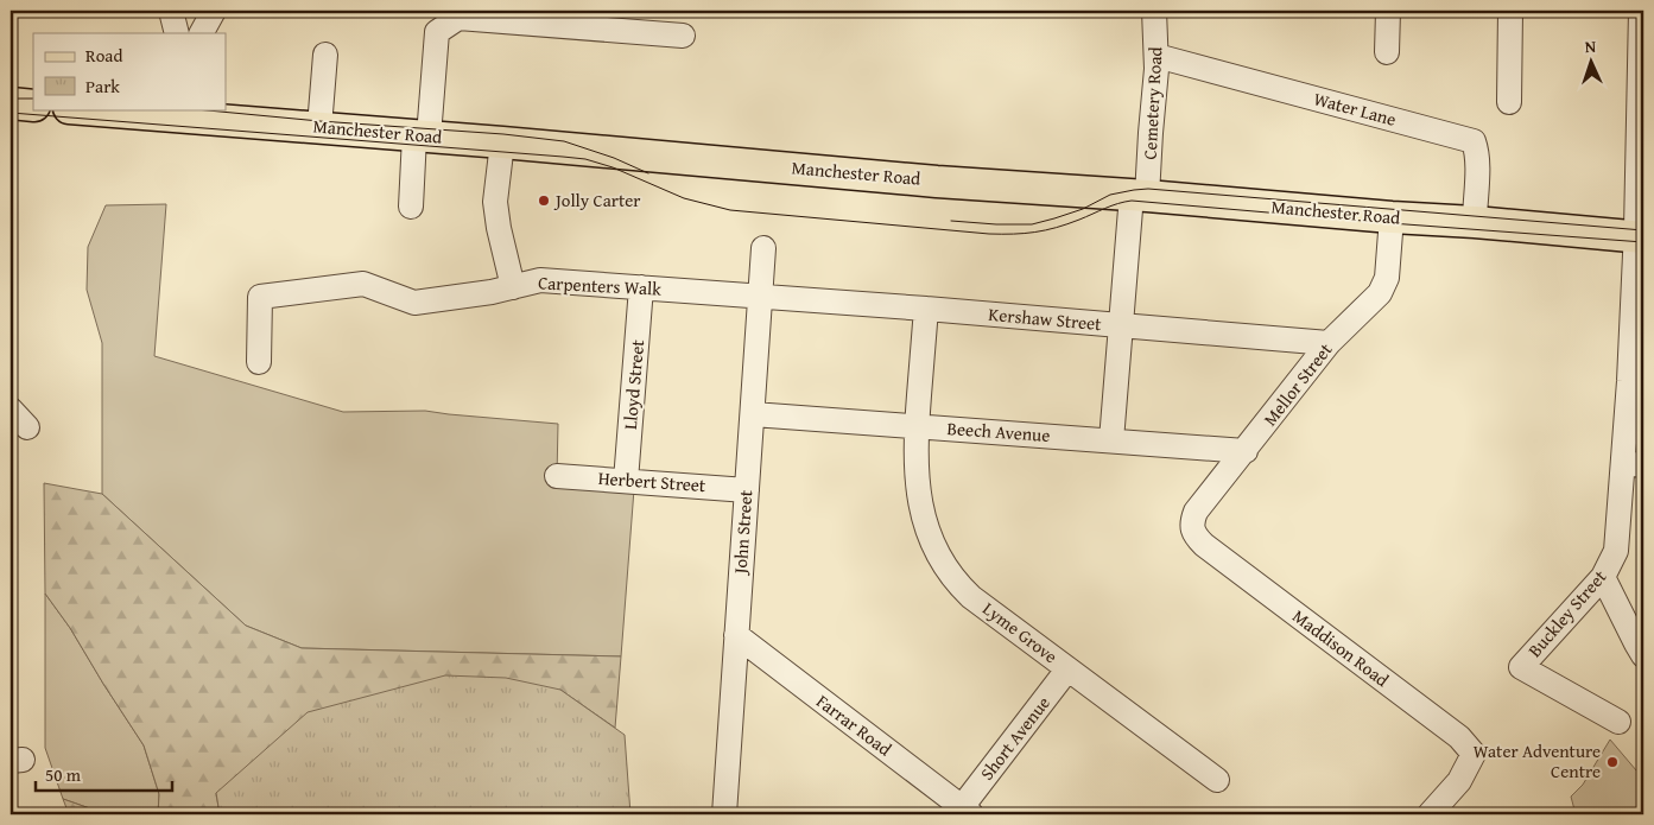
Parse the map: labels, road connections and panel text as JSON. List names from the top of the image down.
{
  "streets": {
    "main road": ["Manchester Road"],
    "street": [
      "Cemetery Road",
      "Water Lane",
      "Carpenters Walk",
      "Kershaw Street",
      "Lloyd Street",
      "Mellor Street",
      "Beech Avenue",
      "Herbert Street",
      "John Street",
      "Buckley Street",
      "Lyme Grove",
      "Maddison Road",
      "Farrar Road",
      "Short Avenue"
    ]
  },
  "crossings": [
    ["Cemetery Road", "Water Lane"],
    ["Cemetery Road", "Manchester Road"],
    ["Cemetery Road", "Kershaw Street"],
    ["Cemetery Road", "Beech Avenue"],
    ["Water Lane", "Manchester Road"],
    ["Manchester Road", "Mellor Street"],
    ["Manchester Road", "Buckley Street"],
    ["Carpenters Walk", "Kershaw Street"],
    ["Carpenters Walk", "Lloyd Street"],
    ["Carpenters Walk", "John Street"],
    ["Kershaw Street", "Mellor Street"],
    ["Kershaw Street", "John Street"],
    ["Kershaw Street", "Lyme Grove"],
    ["Lloyd Street", "Herbert Street"],
    ["Mellor Street", "Beech Avenue"],
    ["Mellor Street", "Maddison Road"],
    ["Beech Avenue", "John Street"],
    ["Beech Avenue", "Lyme Grove"],
    ["Herbert Street", "John Street"],
    ["John Street", "Farrar Road"],
    ["Lyme Grove", "Short Avenue"],
    ["Farrar Road", "Short Avenue"]
  ],
  "places": ["Jolly Carter", "Water Adventure Centre"],
  "legend": ["Road", "Park"],
  "scale_bar": "50 m",
  "north": "top"
}
